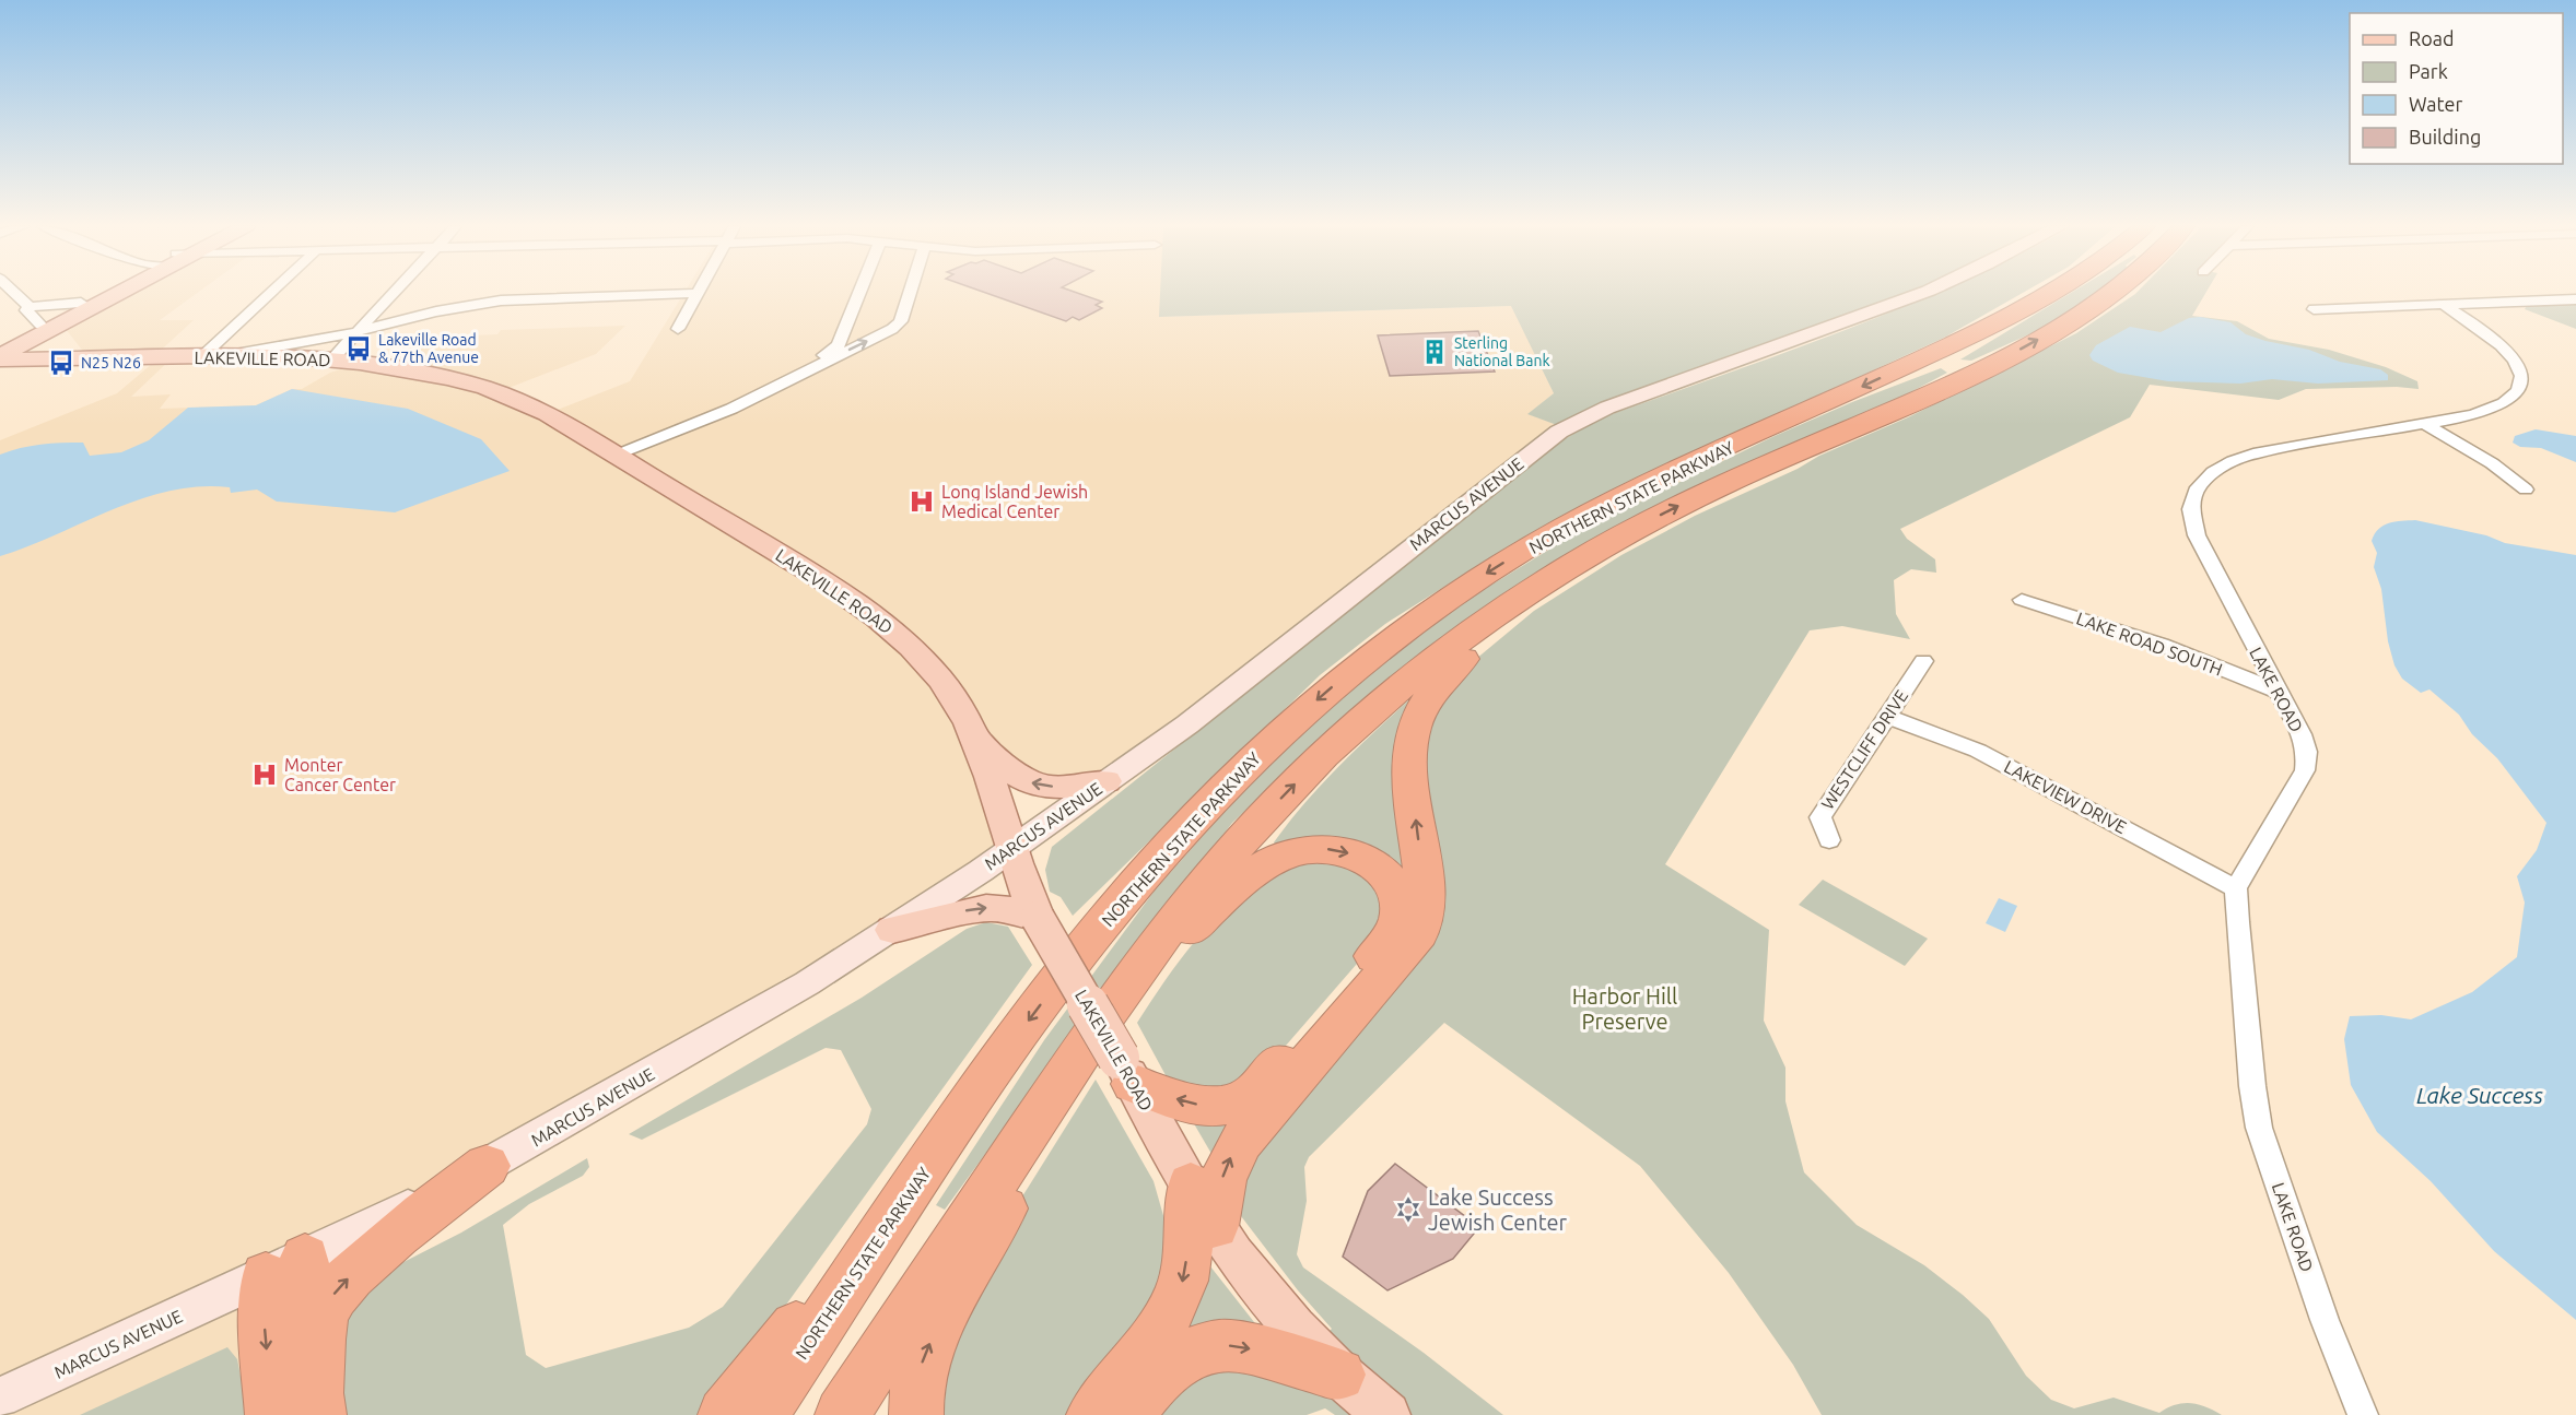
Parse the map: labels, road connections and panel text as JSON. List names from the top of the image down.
{
  "streets": {
    "highway": ["NORTHERN STATE PARKWAY"],
    "main road": ["LAKEVILLE ROAD", "MARCUS AVENUE"],
    "street": [
      "LAKE ROAD SOUTH",
      "LAKE ROAD",
      "WESTCLIFF DRIVE",
      "LAKEVIEW DRIVE"
    ]
  },
  "crossings": [
    ["LAKEVILLE ROAD", "NORTHERN STATE PARKWAY"],
    ["LAKEVILLE ROAD", "MARCUS AVENUE"],
    ["LAKE ROAD SOUTH", "LAKE ROAD"],
    ["LAKE ROAD", "LAKEVIEW DRIVE"],
    ["WESTCLIFF DRIVE", "LAKEVIEW DRIVE"]
  ],
  "water": ["Lake Success"],
  "parks": ["Harbor Hill Preserve"],
  "places": {
    "bus stop": ["Lakeville Road & 77th Avenue", "N25 N26"],
    "building": ["Sterling National Bank"],
    "hospital": ["Long Island Jewish Medical Center", "Monter Cancer Center"],
    "synagogue": ["Lake Success Jewish Center"]
  },
  "legend": [
    "Road",
    "Park",
    "Water",
    "Building"
  ]
}
